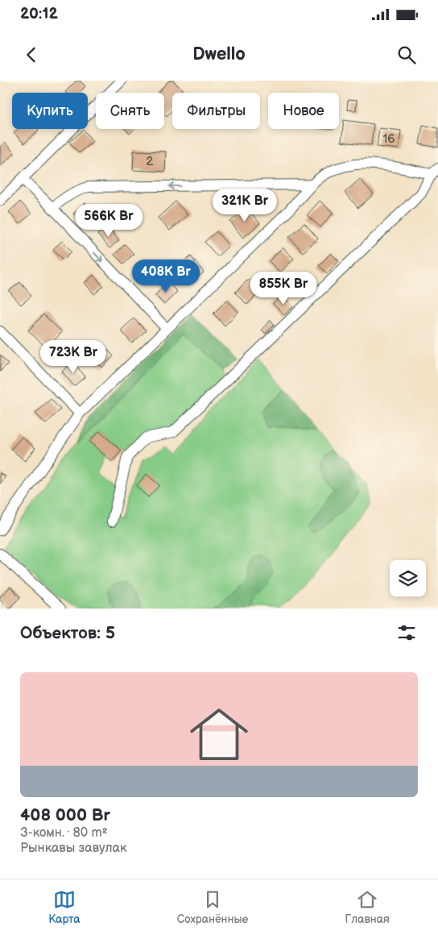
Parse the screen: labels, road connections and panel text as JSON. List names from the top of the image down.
{
  "house_numbers": ["16", "2"],
  "page": {
    "status": "20:12",
    "header": "Dwello",
    "chip": [
      "Купить",
      "Снять",
      "Фильтры",
      "Новое"
    ],
    "price": [
      "321K Br",
      "566K Br",
      "408K Br",
      "855K Br",
      "723K Br"
    ],
    "heading": "Объектов: 5",
    "list": [
      {
        "name": "408 000 Br",
        "note": "3-комн. · 80 m² · Рынкавы завулак"
      }
    ],
    "tabs": ["Карта", "Сохранённые", "Главная"]
  }
}
